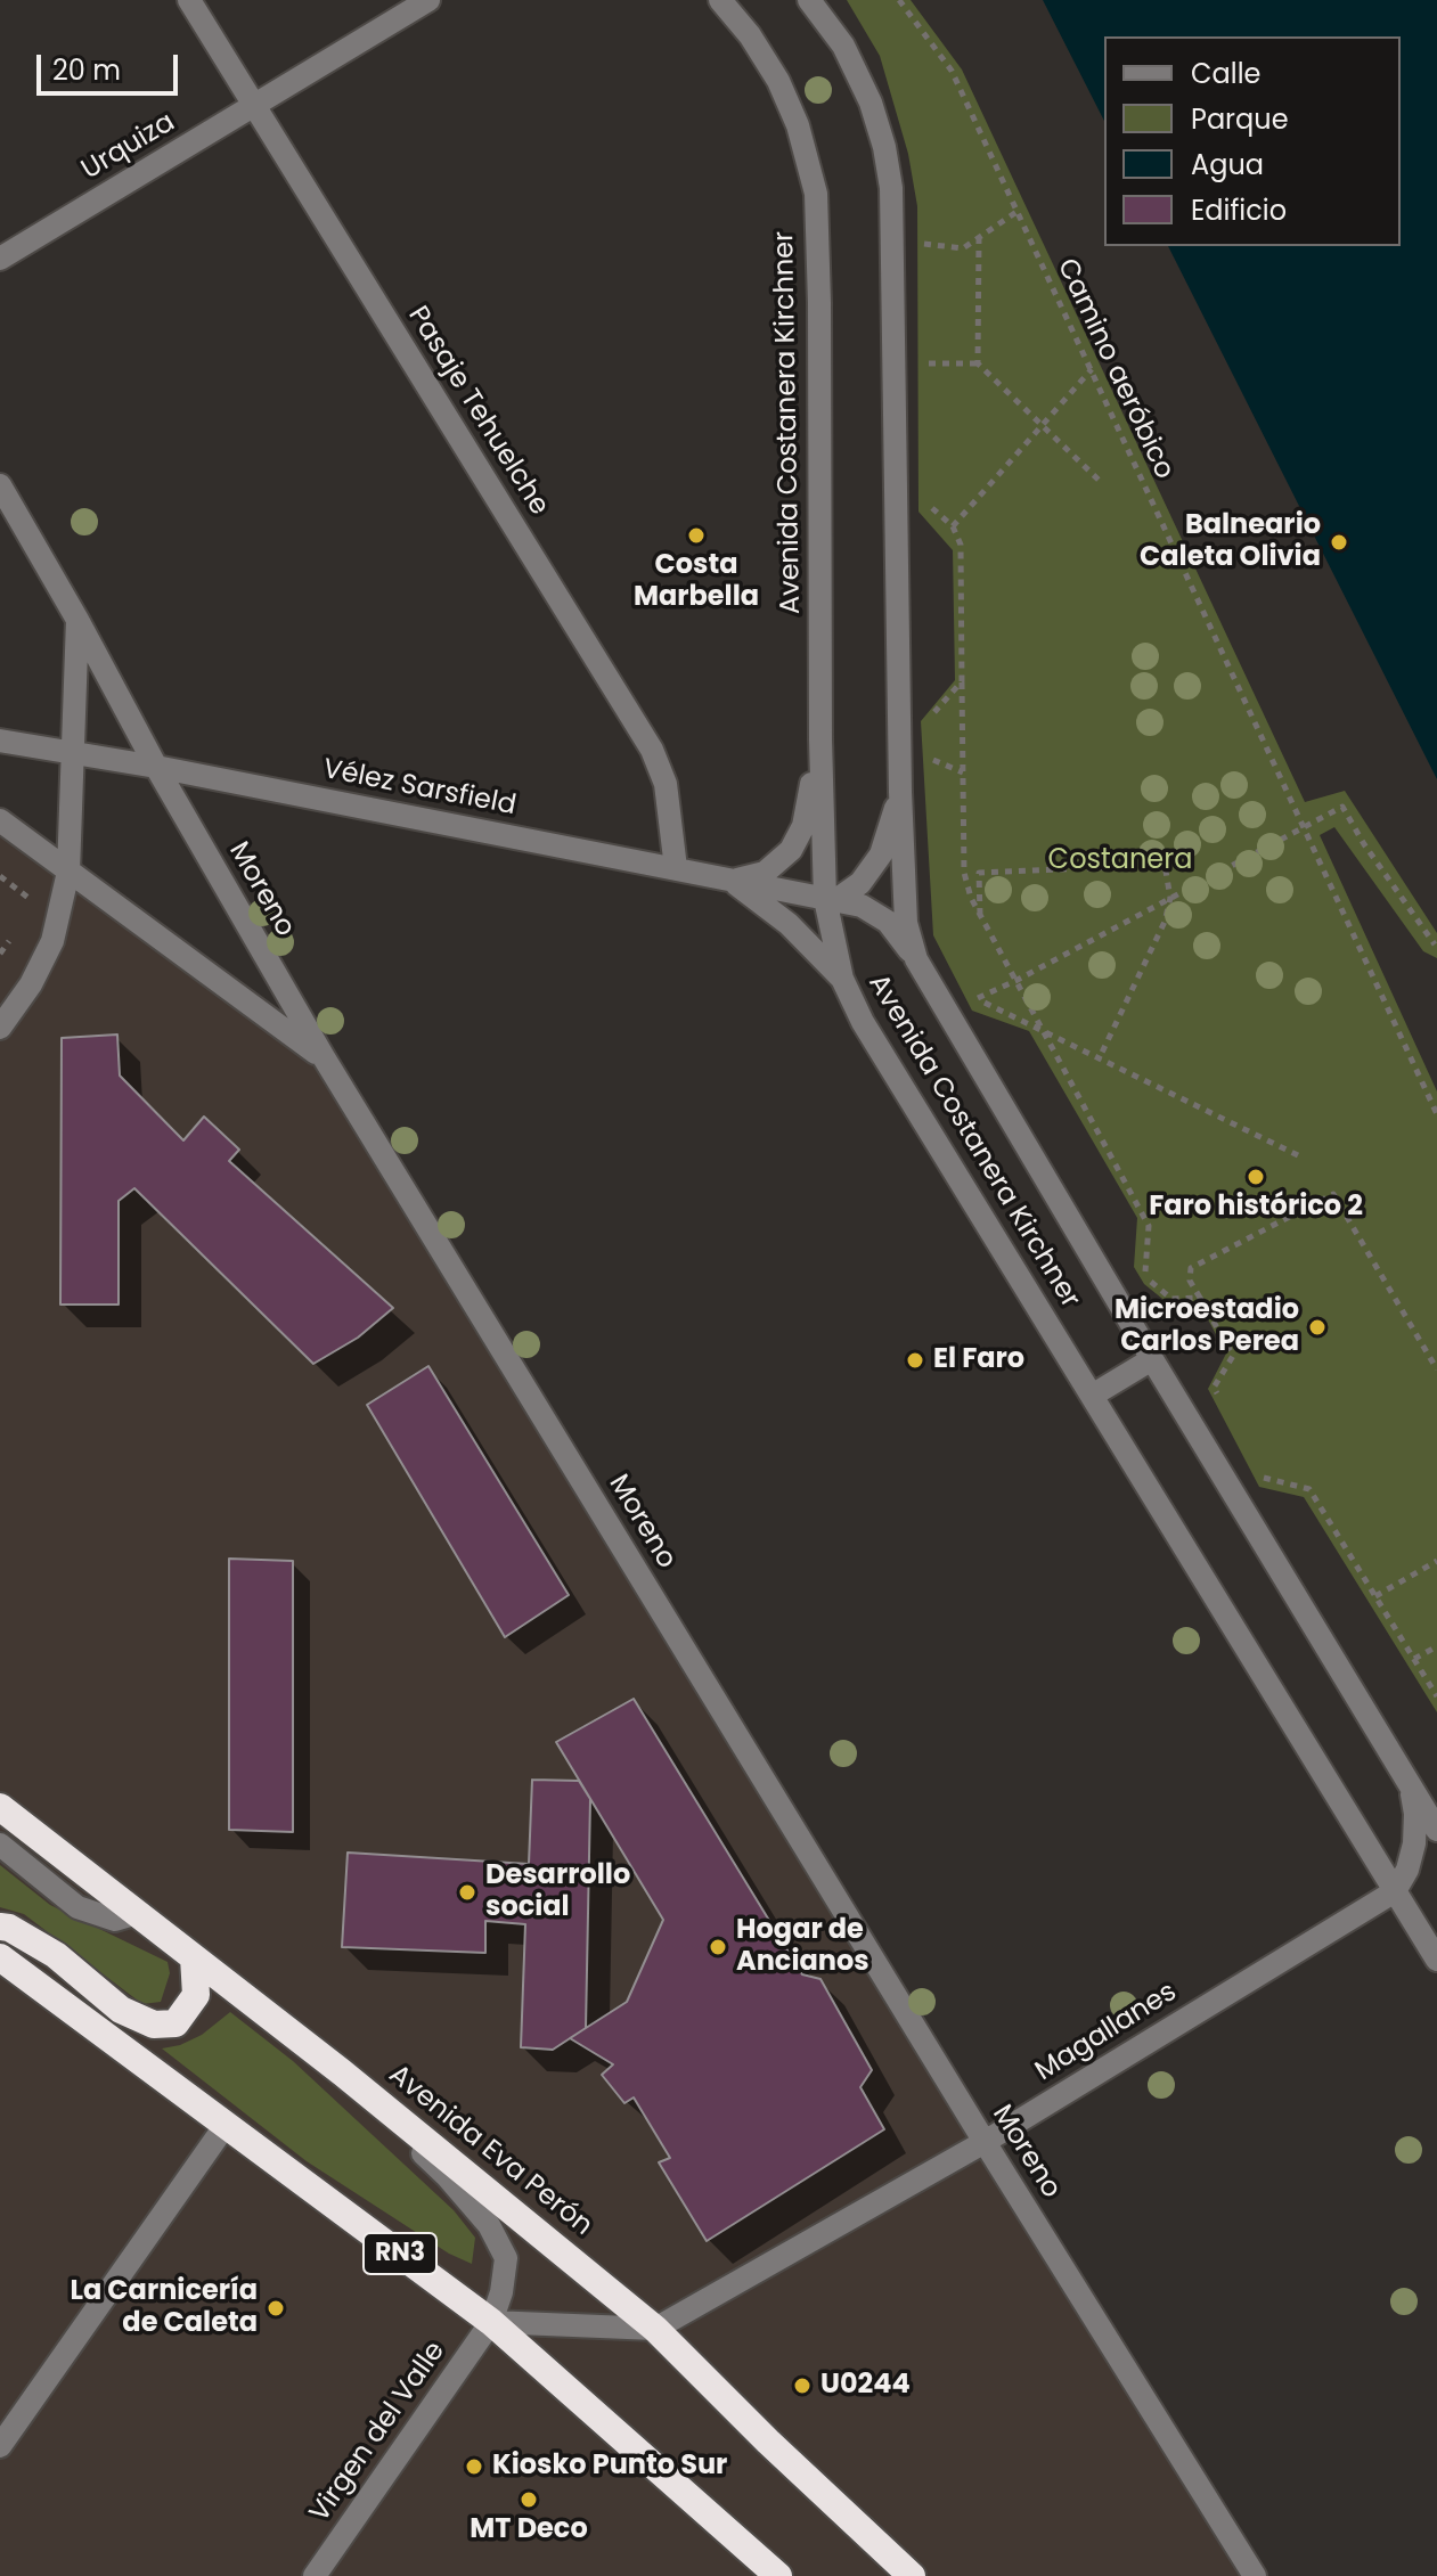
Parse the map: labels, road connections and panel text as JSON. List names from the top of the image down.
{
  "streets": {
    "highway": ["Avenida Eva Perón", "RN3"],
    "street": [
      "Urquiza",
      "Pasaje Tehuelche",
      "Avenida Costanera Kirchner",
      "Vélez Sarsfield",
      "Moreno",
      "Magallanes",
      "Virgen del Valle"
    ],
    "path": ["Camino aeróbico"]
  },
  "crossings": [
    ["Urquiza", "Pasaje Tehuelche"],
    ["Pasaje Tehuelche", "Vélez Sarsfield"],
    ["Avenida Costanera Kirchner", "Vélez Sarsfield"],
    ["Avenida Costanera Kirchner", "Magallanes"],
    ["Vélez Sarsfield", "Moreno"],
    ["Moreno", "Magallanes"],
    ["Magallanes", "Avenida Eva Perón"],
    ["Avenida Eva Perón", "Virgen del Valle"],
    ["RN3", "Virgen del Valle"]
  ],
  "parks": ["Costanera"],
  "places": [
    "Costa Marbella",
    "Balneario Caleta Olivia",
    "Faro histórico 2",
    "Microestadio Carlos Perea",
    "El Faro",
    "Desarrollo social",
    "Hogar de Ancianos",
    "La Carnicería de Caleta",
    "U0244",
    "Kiosko Punto Sur",
    "MT Deco"
  ],
  "legend": [
    "Calle",
    "Parque",
    "Agua",
    "Edificio"
  ],
  "scale_bar": "20 m"
}
